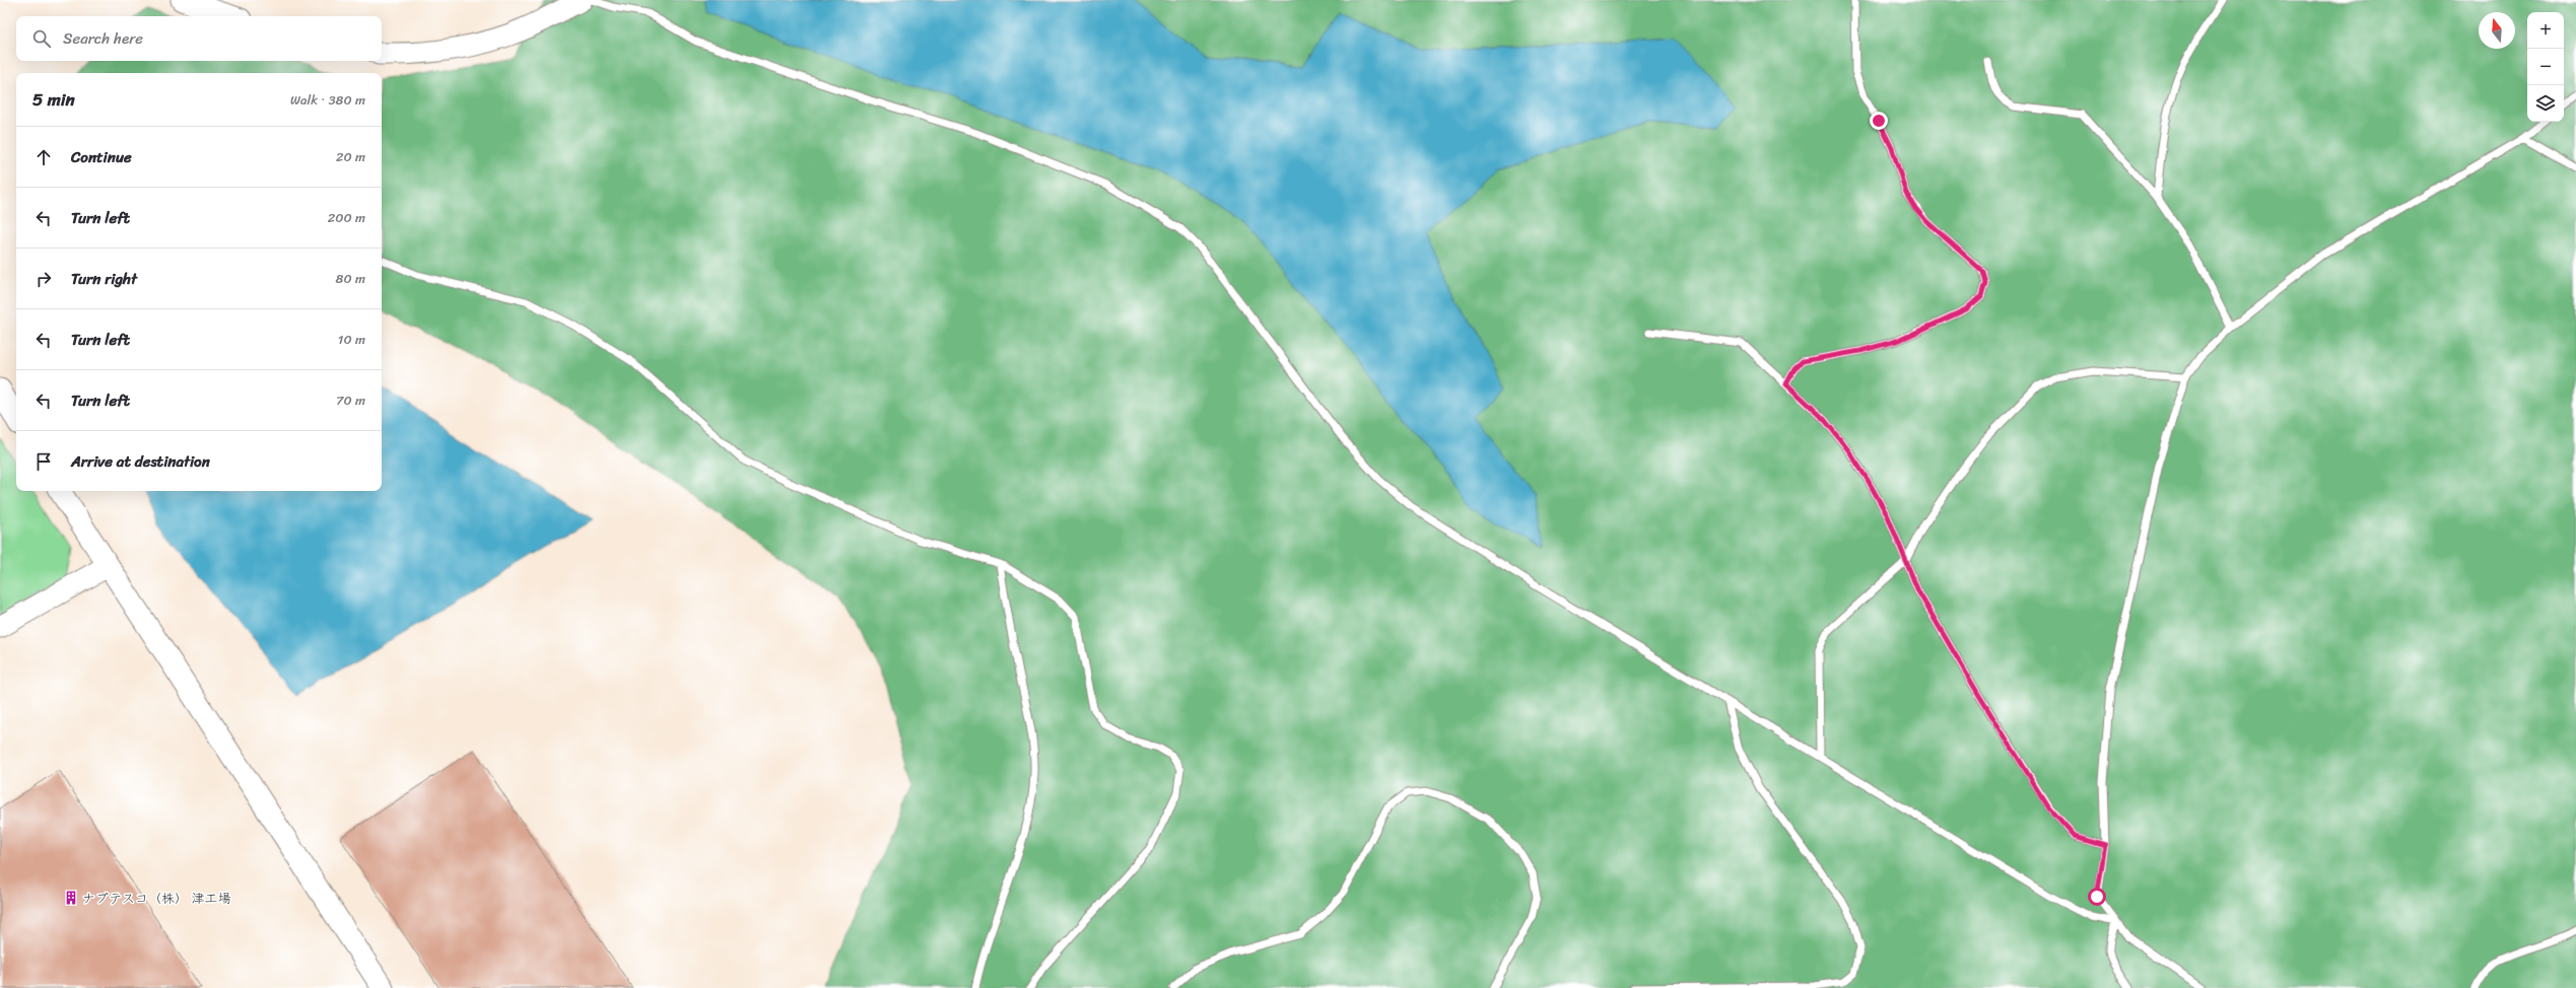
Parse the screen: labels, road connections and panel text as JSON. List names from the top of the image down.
{
  "places": {
    "building": ["ナブテスコ（株） 津工場"]
  },
  "north": "top",
  "page": {
    "map_buttons": ["+", "−"],
    "search": "Search here",
    "heading": ["5 min", "Walk · 380 m"],
    "list": [
      ["Continue", "20 m"],
      ["Turn left", "200 m"],
      ["Turn right", "80 m"],
      ["Turn left", "10 m"],
      ["Turn left", "70 m"],
      "Arrive at destination"
    ]
  }
}
